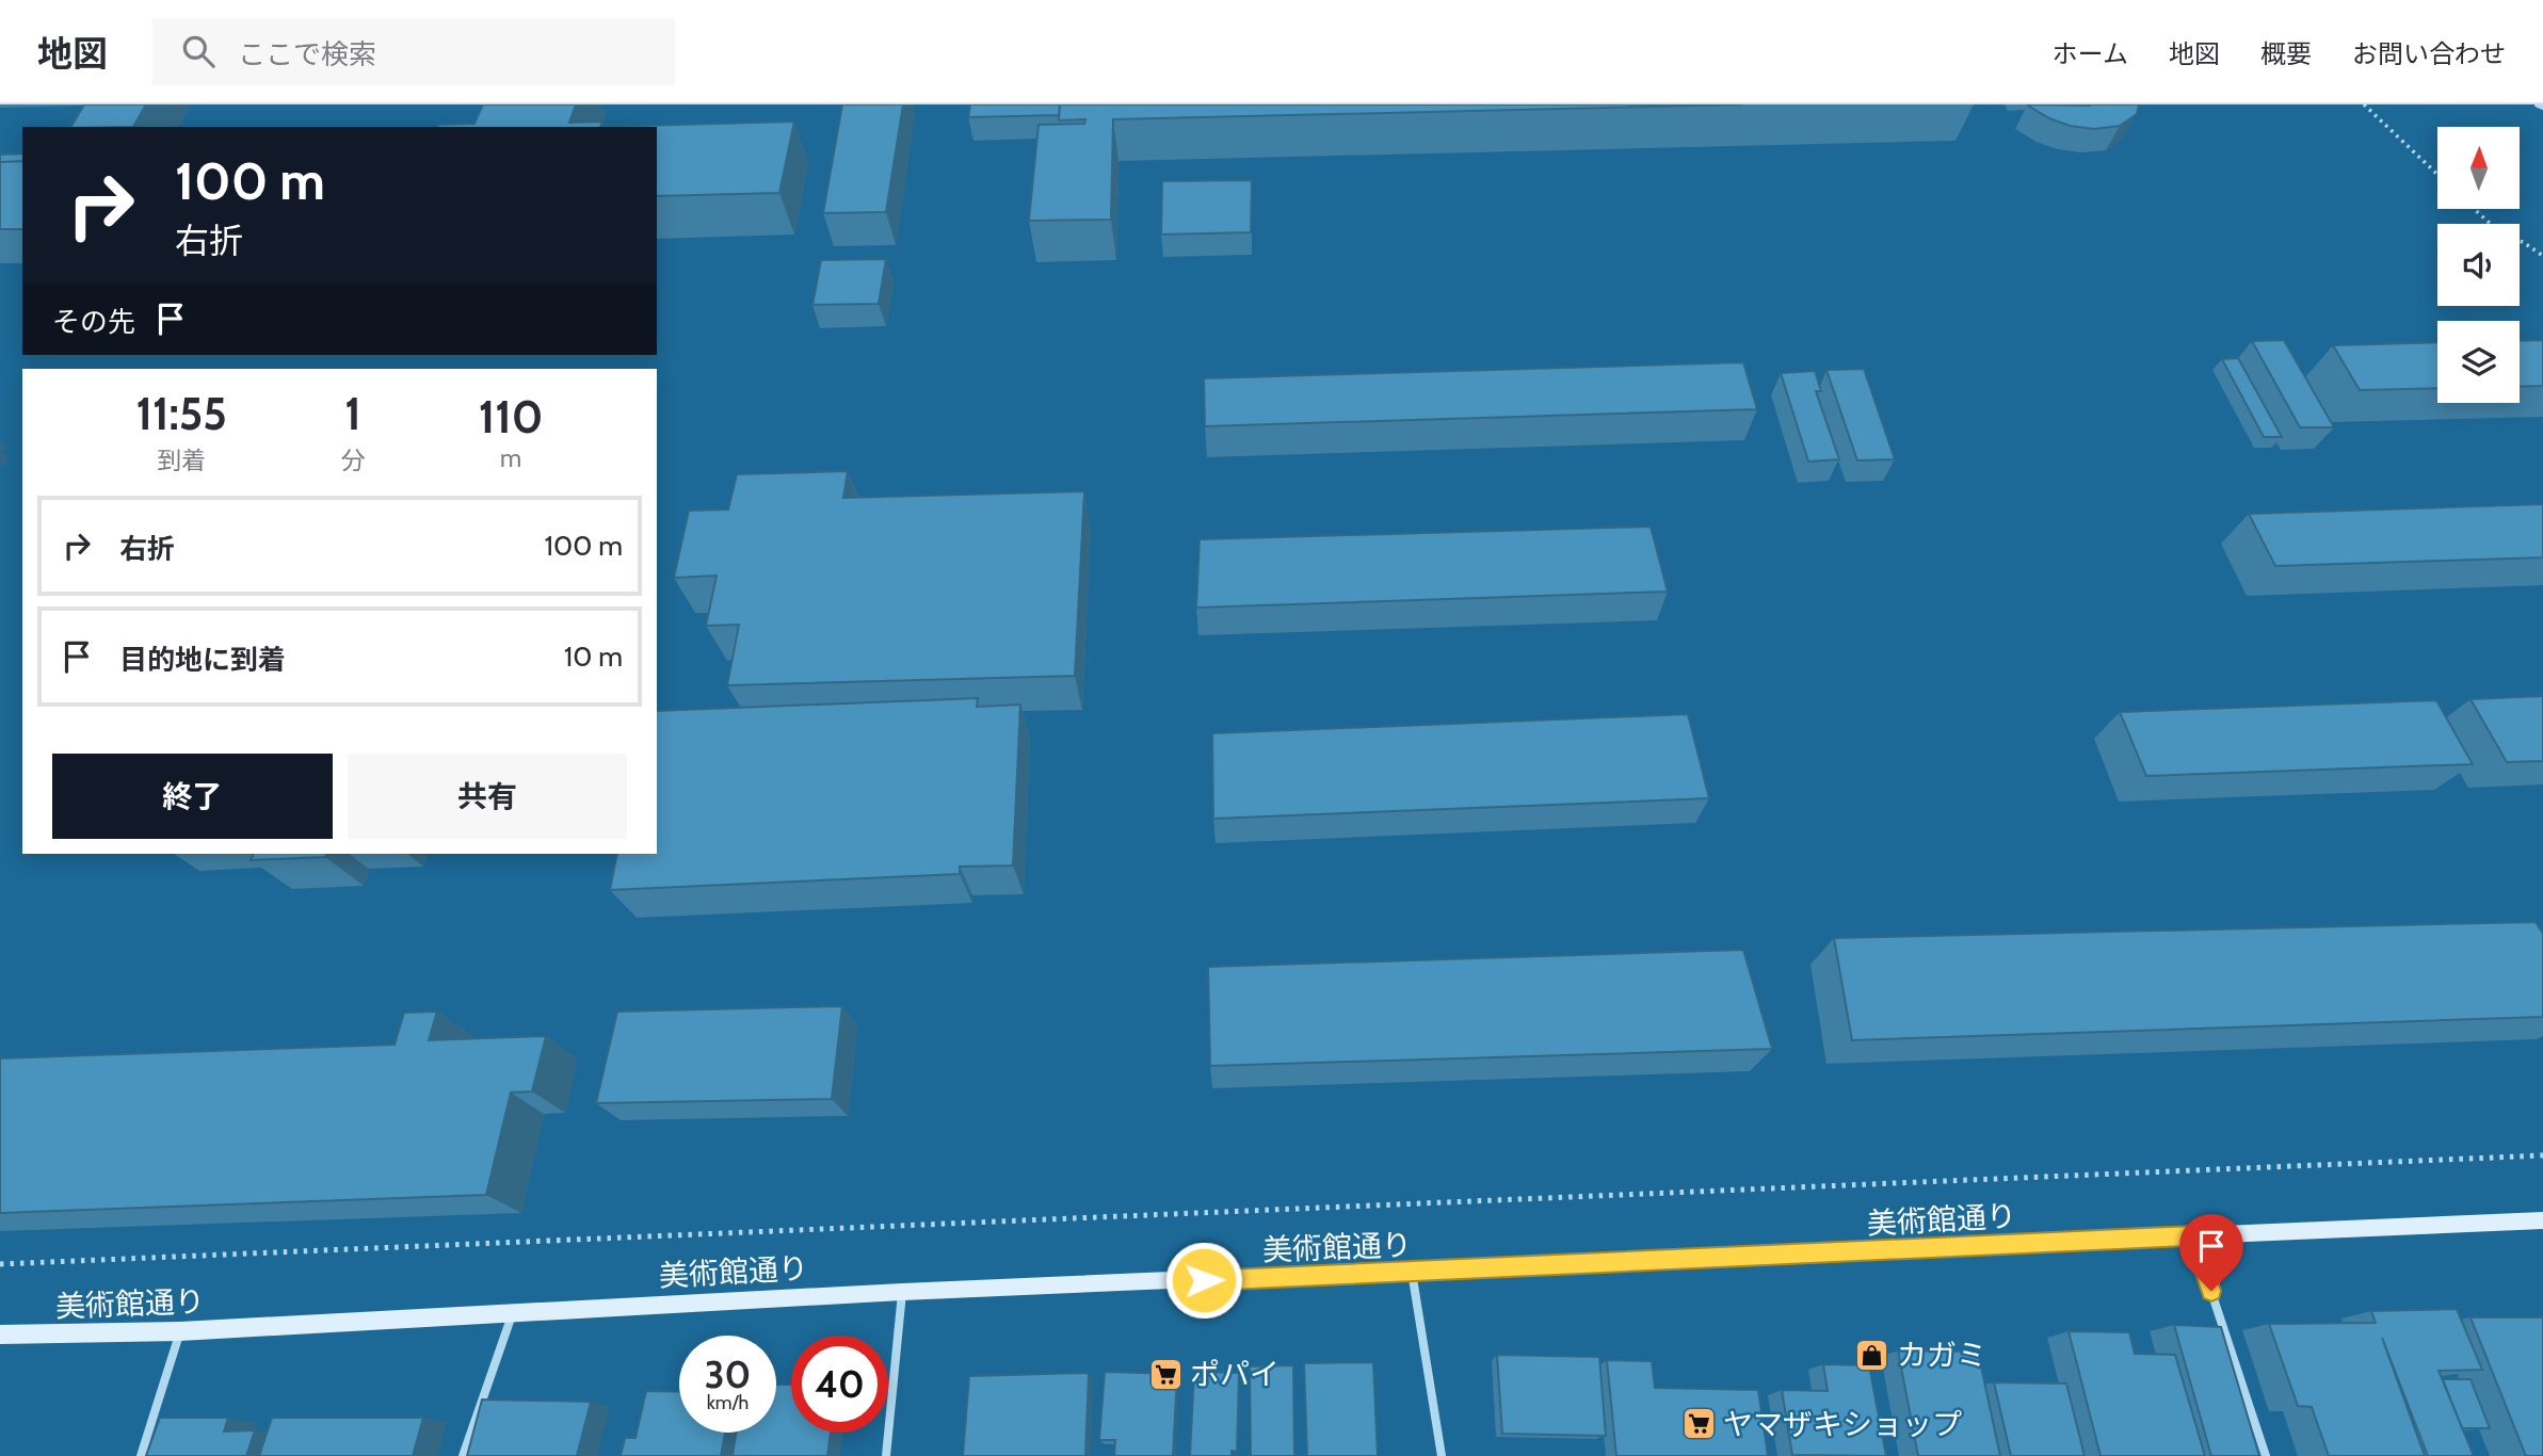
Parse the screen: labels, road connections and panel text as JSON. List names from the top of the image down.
{
  "streets": {
    "street": ["美術館通り"]
  },
  "places": {
    "shop": ["カガミ"],
    "supermarket": ["ポパイ", "ヤマザキショップ"]
  },
  "north": "top",
  "page": {
    "header": "地図",
    "search": "ここで検索",
    "nav": [
      "ホーム",
      "地図",
      "概要",
      "お問い合わせ"
    ],
    "turn": ["100 m", "右折"],
    "then": "その先",
    "eta": [
      "11:55",
      "到着",
      "1",
      "分",
      "110",
      "m"
    ],
    "list": [
      {
        "name": "右折",
        "value": "100 m"
      },
      {
        "name": "目的地に到着",
        "value": "10 m"
      }
    ],
    "buttons": ["終了", "共有"],
    "speed": "30 km/h",
    "limit": "40"
  }
}
